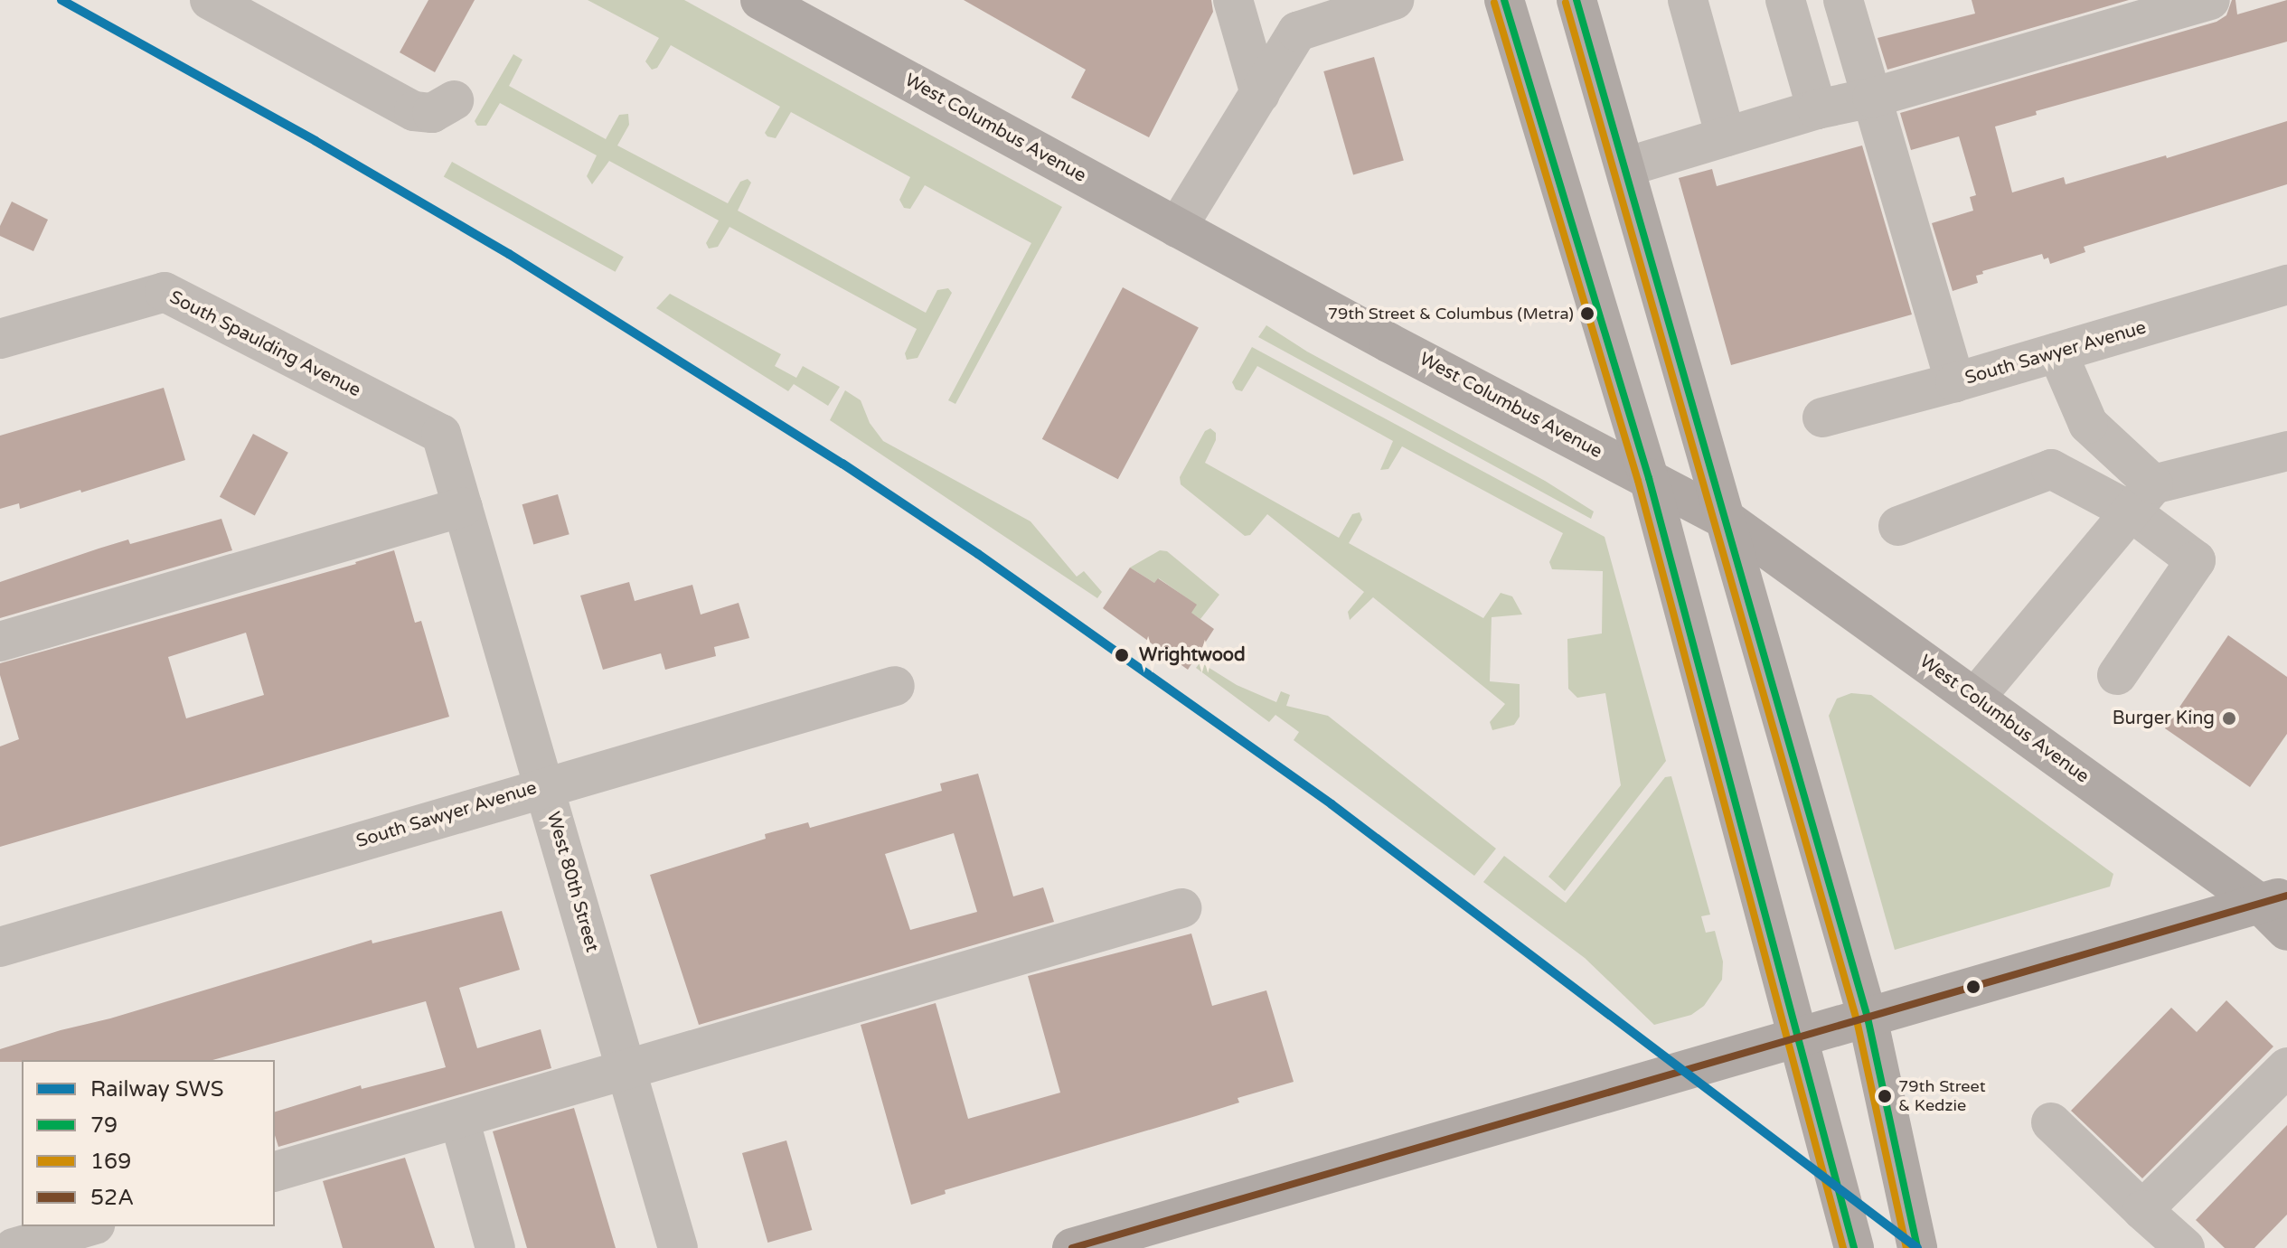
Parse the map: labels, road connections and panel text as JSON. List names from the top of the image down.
{
  "streets": {
    "main road": ["West Columbus Avenue"],
    "street": ["South Spaulding Avenue", "South Sawyer Avenue", "West 80th Street"]
  },
  "crossings": [
    ["South Spaulding Avenue", "West 80th Street"],
    ["South Sawyer Avenue", "West 80th Street"]
  ],
  "places": [
    "79th Street & Columbus (Metra)",
    "Wrightwood",
    "Burger King",
    "79th Street & Kedzie"
  ],
  "lines": [
    "rail line SWS",
    "transit line 79",
    "transit line 169",
    "transit line 52A"
  ],
  "legend": [
    "Railway SWS",
    "79",
    "169",
    "52A"
  ]
}
